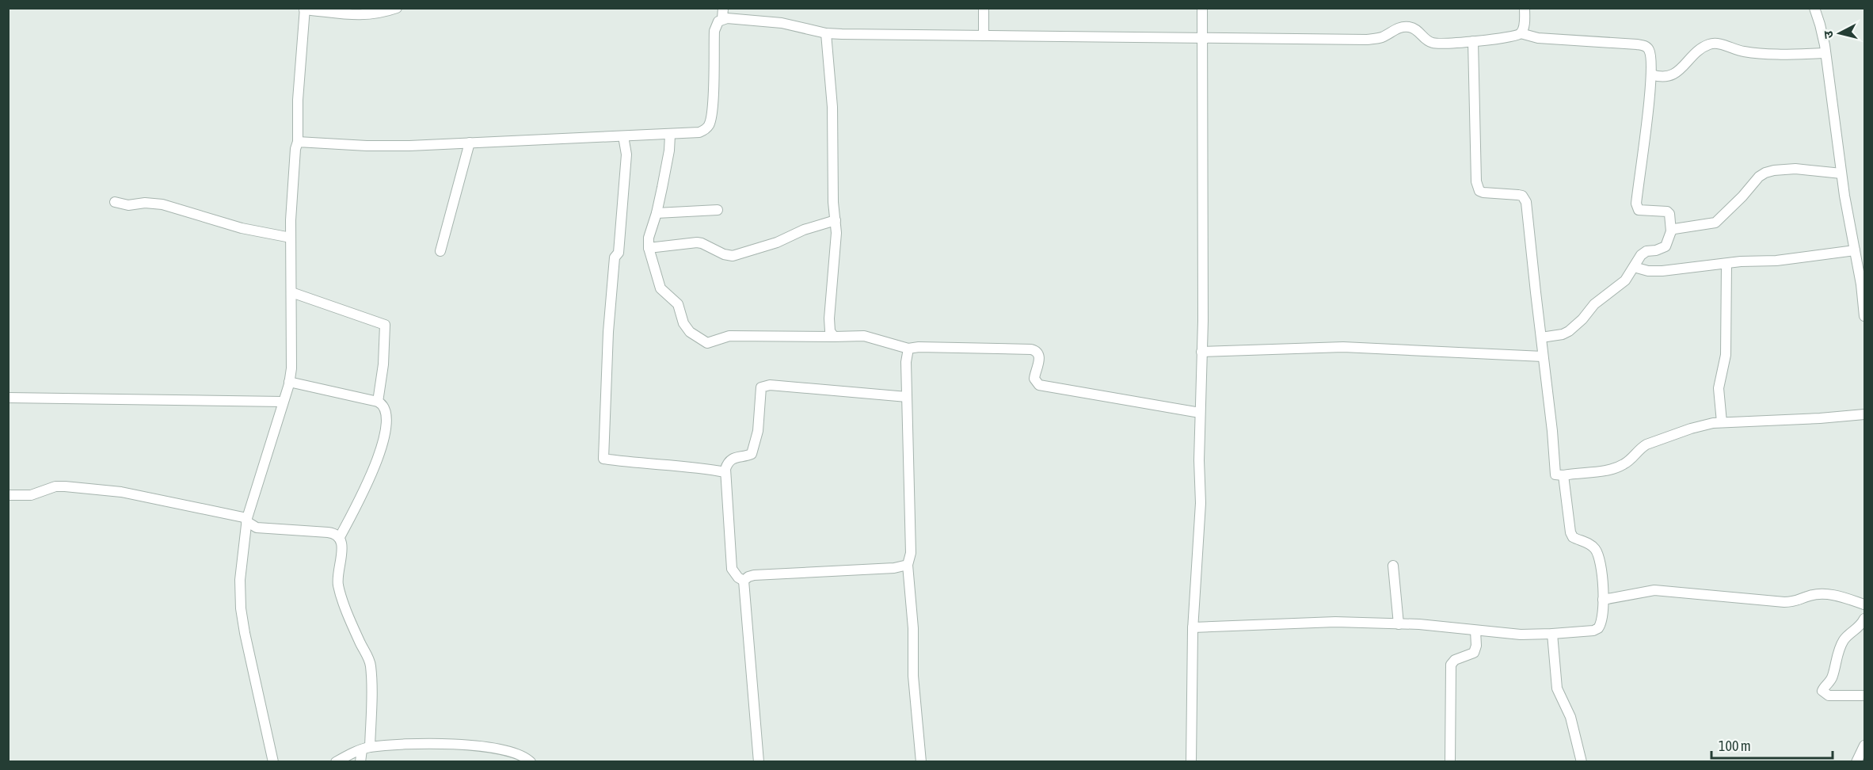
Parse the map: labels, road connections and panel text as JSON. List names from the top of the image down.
{
  "scale_bar": "100 m",
  "north": "left"
}
